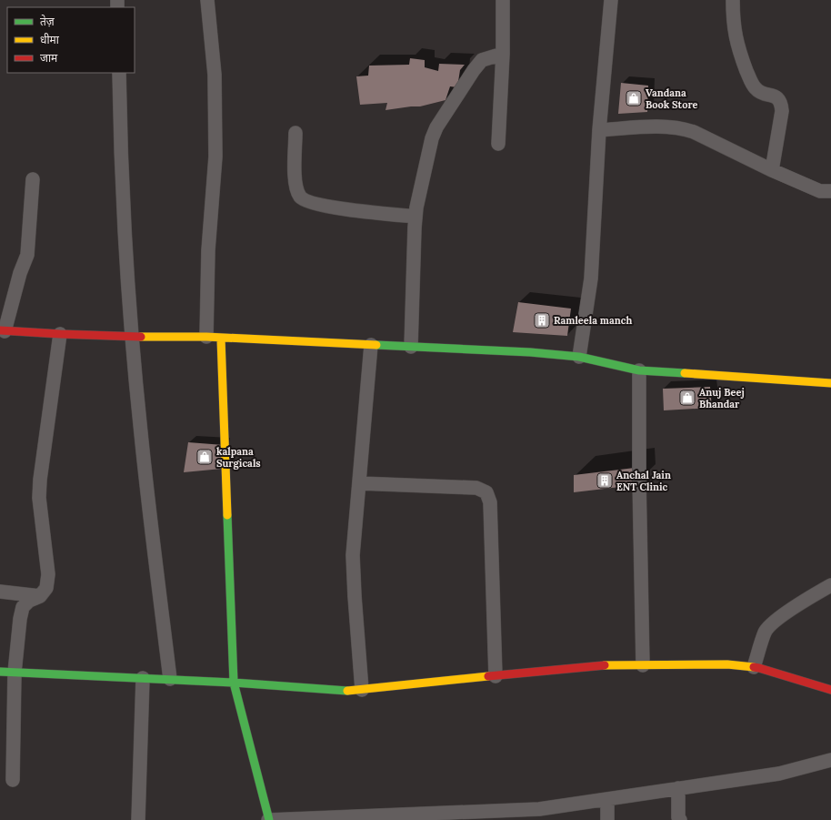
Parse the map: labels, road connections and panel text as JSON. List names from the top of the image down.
{
  "places": {
    "shop": ["Vandana Book Store", "Anuj Beej Bhandar", "kalpana Surgicals"],
    "building": ["Ramleela manch", "Anchal Jain ENT Clinic"]
  },
  "legend": ["तेज़", "धीमा", "जाम"]
}
